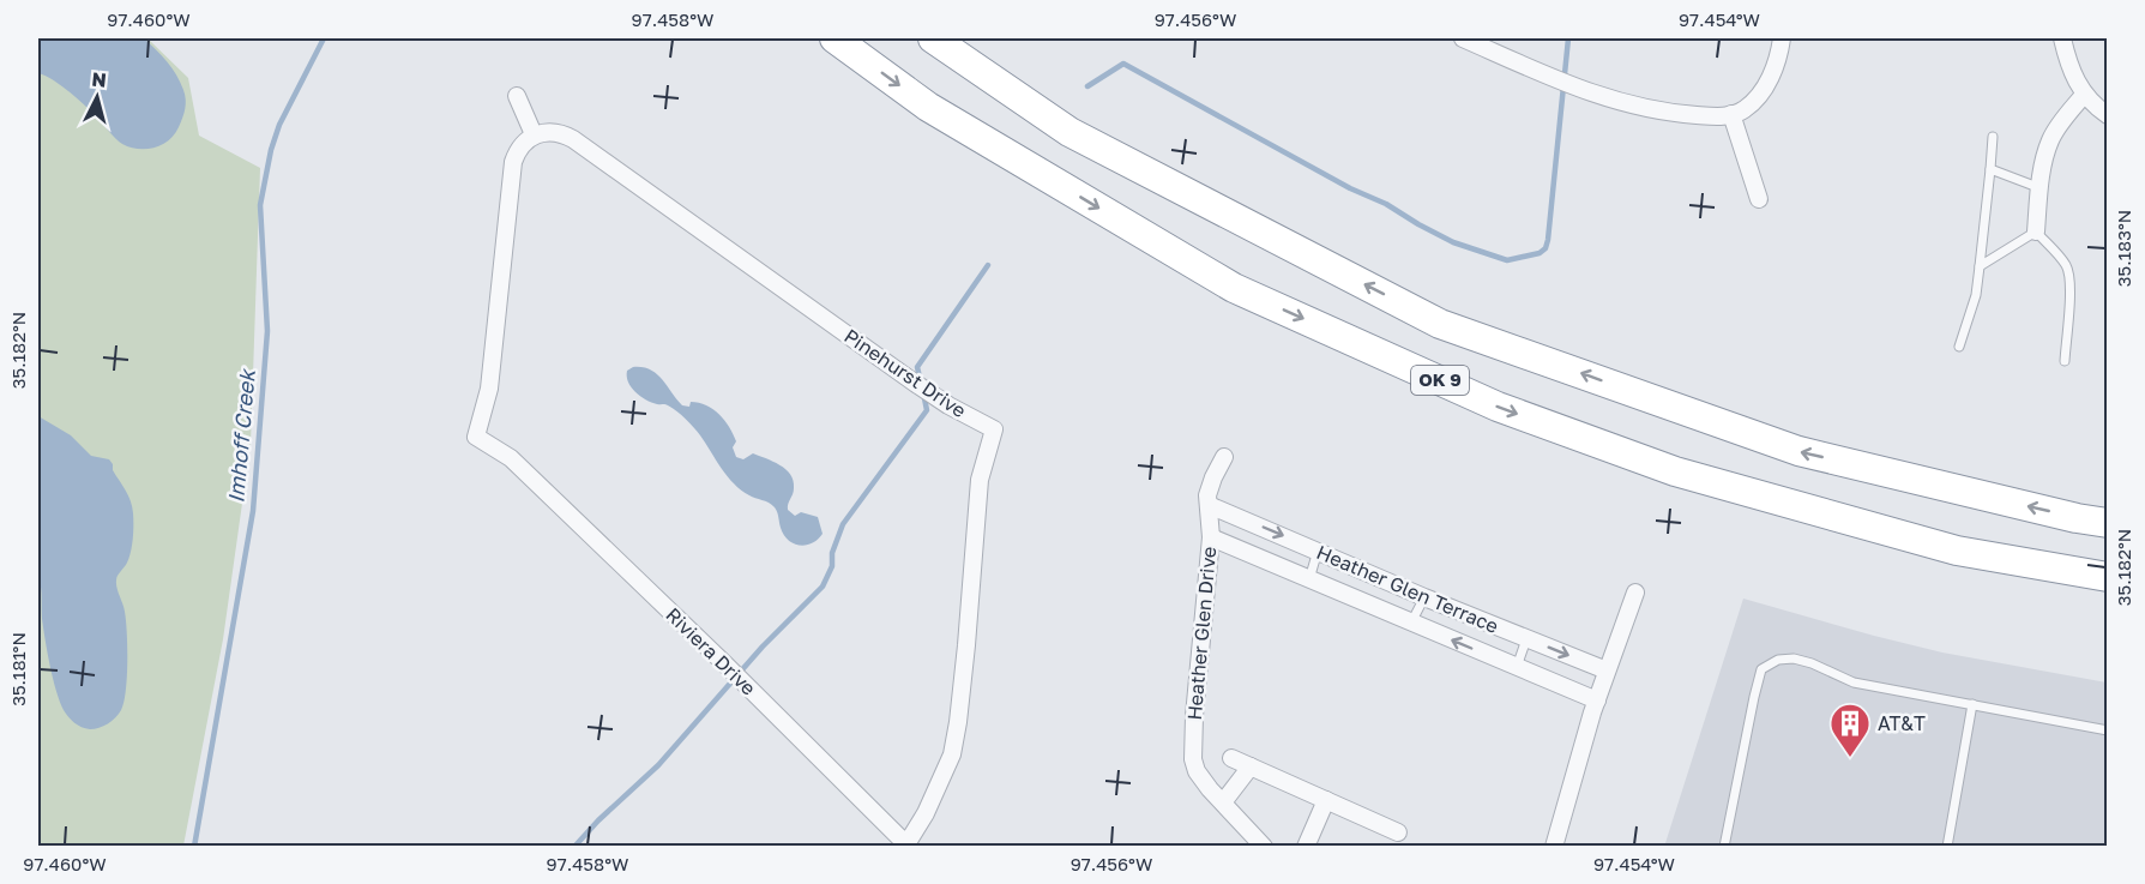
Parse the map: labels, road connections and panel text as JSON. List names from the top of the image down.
{
  "streets": {
    "highway": ["OK 9"],
    "street": [
      "Pinehurst Drive",
      "Heather Glen Terrace",
      "Heather Glen Drive",
      "Riviera Drive"
    ]
  },
  "crossings": [
    ["Pinehurst Drive", "Riviera Drive"],
    ["Heather Glen Terrace", "Heather Glen Drive"]
  ],
  "water": ["Imhoff Creek"],
  "places": {
    "building": ["AT&T"]
  },
  "north": "top",
  "coordinates": [
    "97.460°W",
    "97.458°W",
    "97.456°W",
    "97.454°W",
    "35.183°N",
    "35.182°N",
    "35.181°N"
  ]
}
